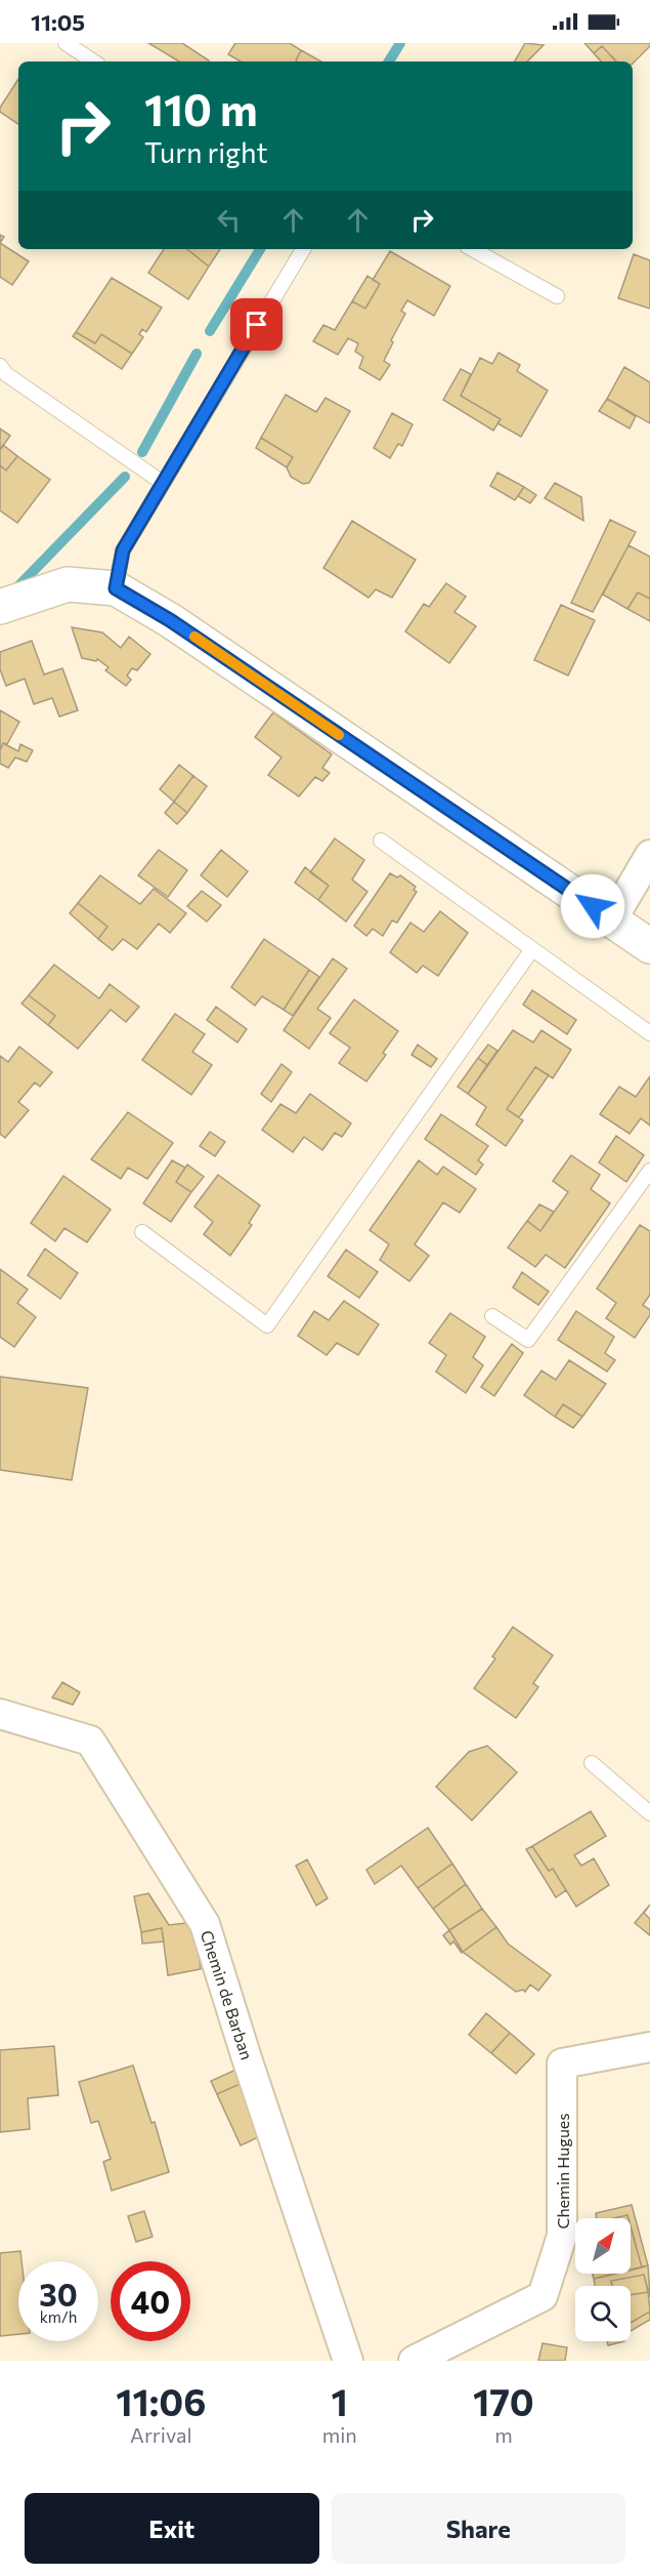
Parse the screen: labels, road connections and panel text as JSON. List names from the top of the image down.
{
  "streets": {
    "street": ["Chemin de Barban", "Chemin Hugues"]
  },
  "north": "top right",
  "page": {
    "status": "11:05",
    "turn": ["110 m", "Turn right"],
    "speed": "30 km/h",
    "limit": "40",
    "eta": [
      "11:06",
      "Arrival",
      "1",
      "min",
      "170",
      "m"
    ],
    "buttons": ["Exit", "Share"]
  }
}
